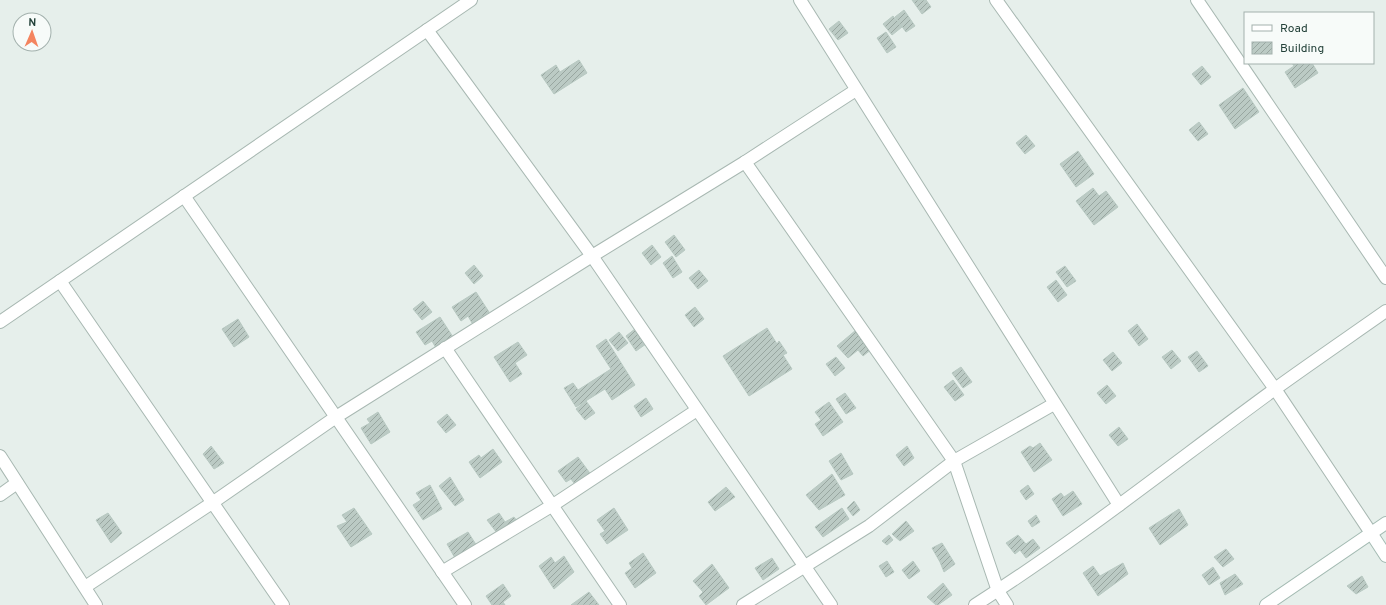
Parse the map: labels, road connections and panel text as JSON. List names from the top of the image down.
{
  "legend": ["Road", "Building"],
  "north": "top"
}
